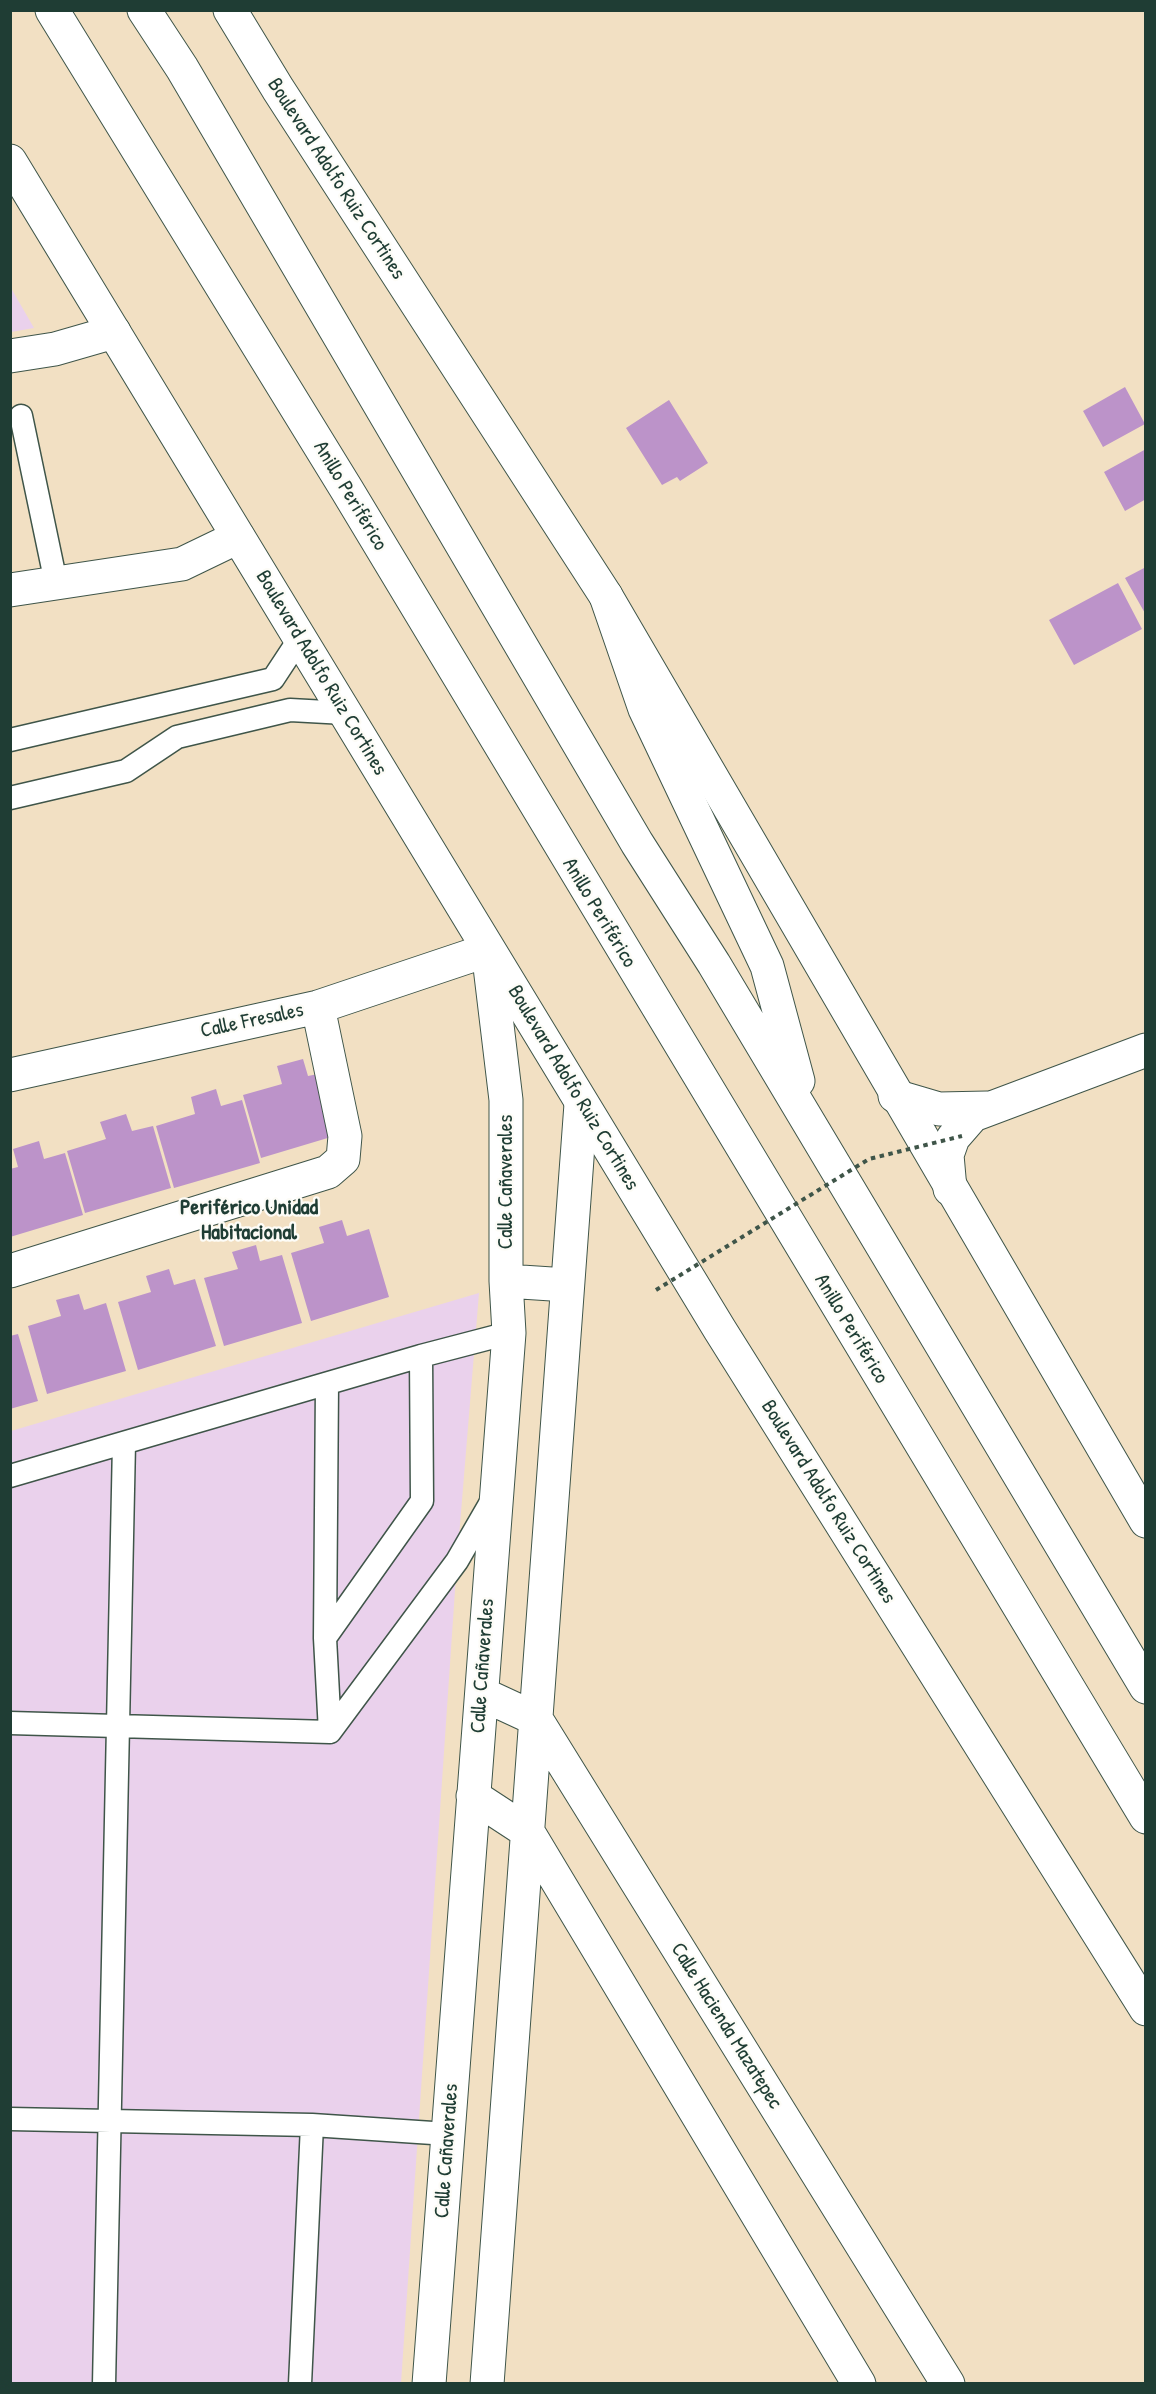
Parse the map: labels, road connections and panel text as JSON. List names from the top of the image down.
{
  "streets": {
    "main road": [
      "Boulevard Adolfo Ruiz Cortines",
      "Anillo Periférico",
      "Calle Fresales",
      "Calle Cañaverales",
      "Calle Hacienda Mazatepec"
    ]
  },
  "crossings": [
    ["Boulevard Adolfo Ruiz Cortines", "Calle Fresales"],
    ["Boulevard Adolfo Ruiz Cortines", "Calle Cañaverales"],
    ["Calle Fresales", "Calle Cañaverales"]
  ],
  "districts": ["Periférico Unidad Habitacional"]
}
